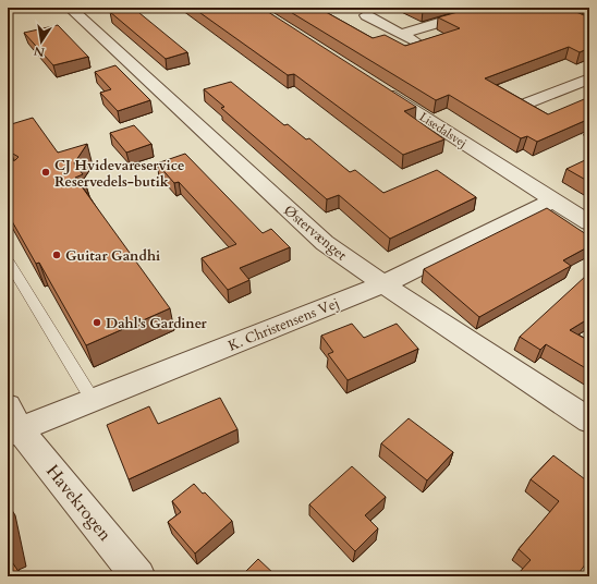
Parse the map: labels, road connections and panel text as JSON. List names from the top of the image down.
{
  "streets": {
    "street": [
      "Lisedalsvej",
      "Østervænget",
      "K. Christensens Vej",
      "Havekrogen"
    ]
  },
  "crossings": [
    ["Lisedalsvej", "K. Christensens Vej"],
    ["Østervænget", "K. Christensens Vej"],
    ["K. Christensens Vej", "Havekrogen"]
  ],
  "places": ["CJ Hvidevareservice Reservedels-butik", "Guitar Gandhi", "Dahl's Gardiner"],
  "north": "bottom"
}
